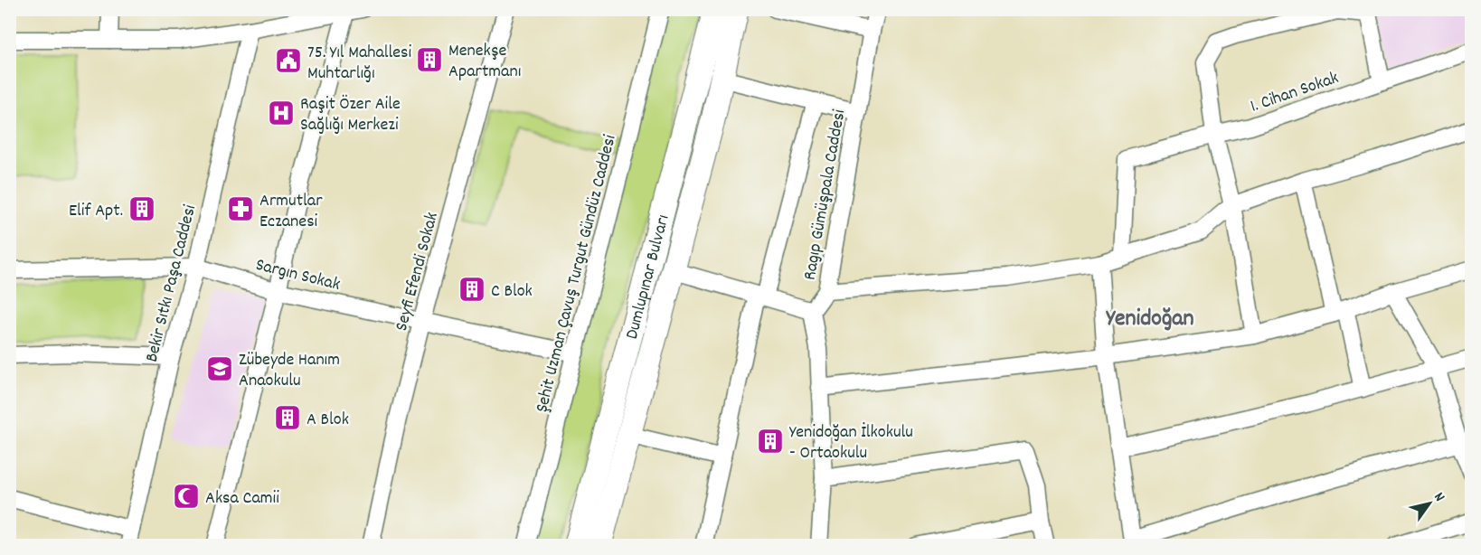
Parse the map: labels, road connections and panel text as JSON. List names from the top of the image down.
{
  "streets": {
    "main road": ["Dumlupınar Bulvarı"],
    "street": [
      "1. Cihan Sokak",
      "Ragıp Gümüşpala Caddesi",
      "Seyfi Efendi Sokak",
      "Sargın Sokak",
      "Şehit Uzman Çavuş Turgut Gündüz Caddesi",
      "Bekir Sıtkı Paşa Caddesi"
    ]
  },
  "crossings": [
    ["Seyfi Efendi Sokak", "Sargın Sokak"],
    ["Sargın Sokak", "Şehit Uzman Çavuş Turgut Gündüz Caddesi"],
    ["Sargın Sokak", "Bekir Sıtkı Paşa Caddesi"]
  ],
  "districts": ["Yenidoğan"],
  "places": {
    "building": [
      "Menekşe Apartmanı",
      "Elif Apt.",
      "C Blok",
      "A Blok",
      "Yenidoğan İlkokulu - Ortaokulu"
    ],
    "public building": ["75. Yıl Mahallesi Muhtarlığı"],
    "hospital": ["Raşit Özer Aile Sağlığı Merkezi"],
    "pharmacy": ["Armutlar Eczanesi"],
    "school or university": ["Zübeyde Hanım Anaokulu"],
    "mosque": ["Aksa Camii"]
  },
  "north": "top right"
}
